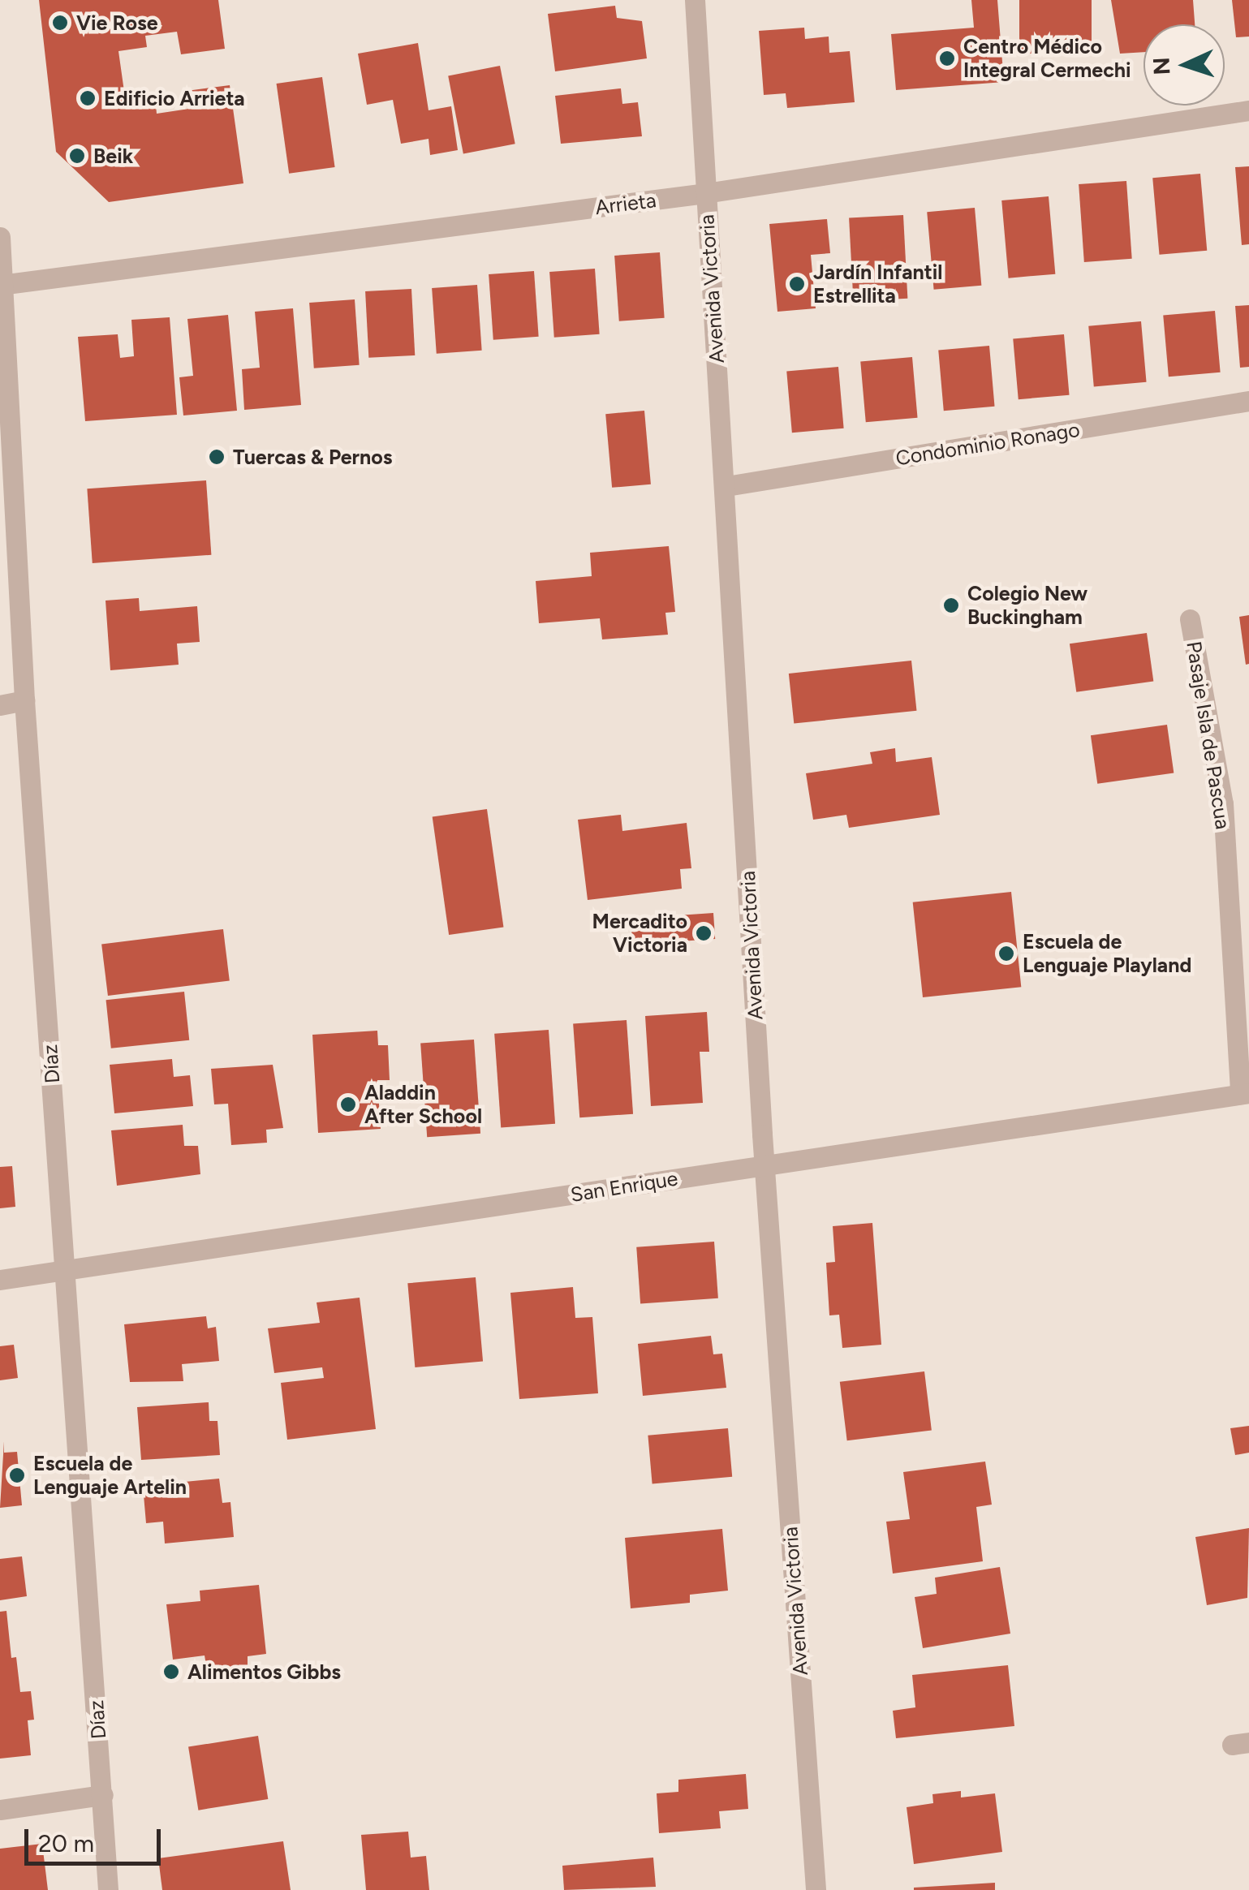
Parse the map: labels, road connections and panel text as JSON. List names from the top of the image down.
{
  "streets": {
    "street": [
      "Arrieta",
      "Avenida Victoria",
      "Condominio Ronago",
      "Pasaje Isla de Pascua",
      "Díaz",
      "San Enrique"
    ]
  },
  "crossings": [
    ["Arrieta", "Avenida Victoria"],
    ["Arrieta", "Díaz"],
    ["Avenida Victoria", "Condominio Ronago"],
    ["Avenida Victoria", "San Enrique"],
    ["Pasaje Isla de Pascua", "San Enrique"],
    ["Díaz", "San Enrique"]
  ],
  "places": [
    "Vie Rose",
    "Centro Médico Integral Cermechi",
    "Edificio Arrieta",
    "Beik",
    "Jardín Infantil Estrellita",
    "Tuercas & Pernos",
    "Colegio New Buckingham",
    "Mercadito Victoria",
    "Escuela de Lenguaje Playland",
    "Aladdin After School",
    "Escuela de Lenguaje Artelin",
    "Alimentos Gibbs"
  ],
  "scale_bar": "20 m",
  "north": "left"
}
